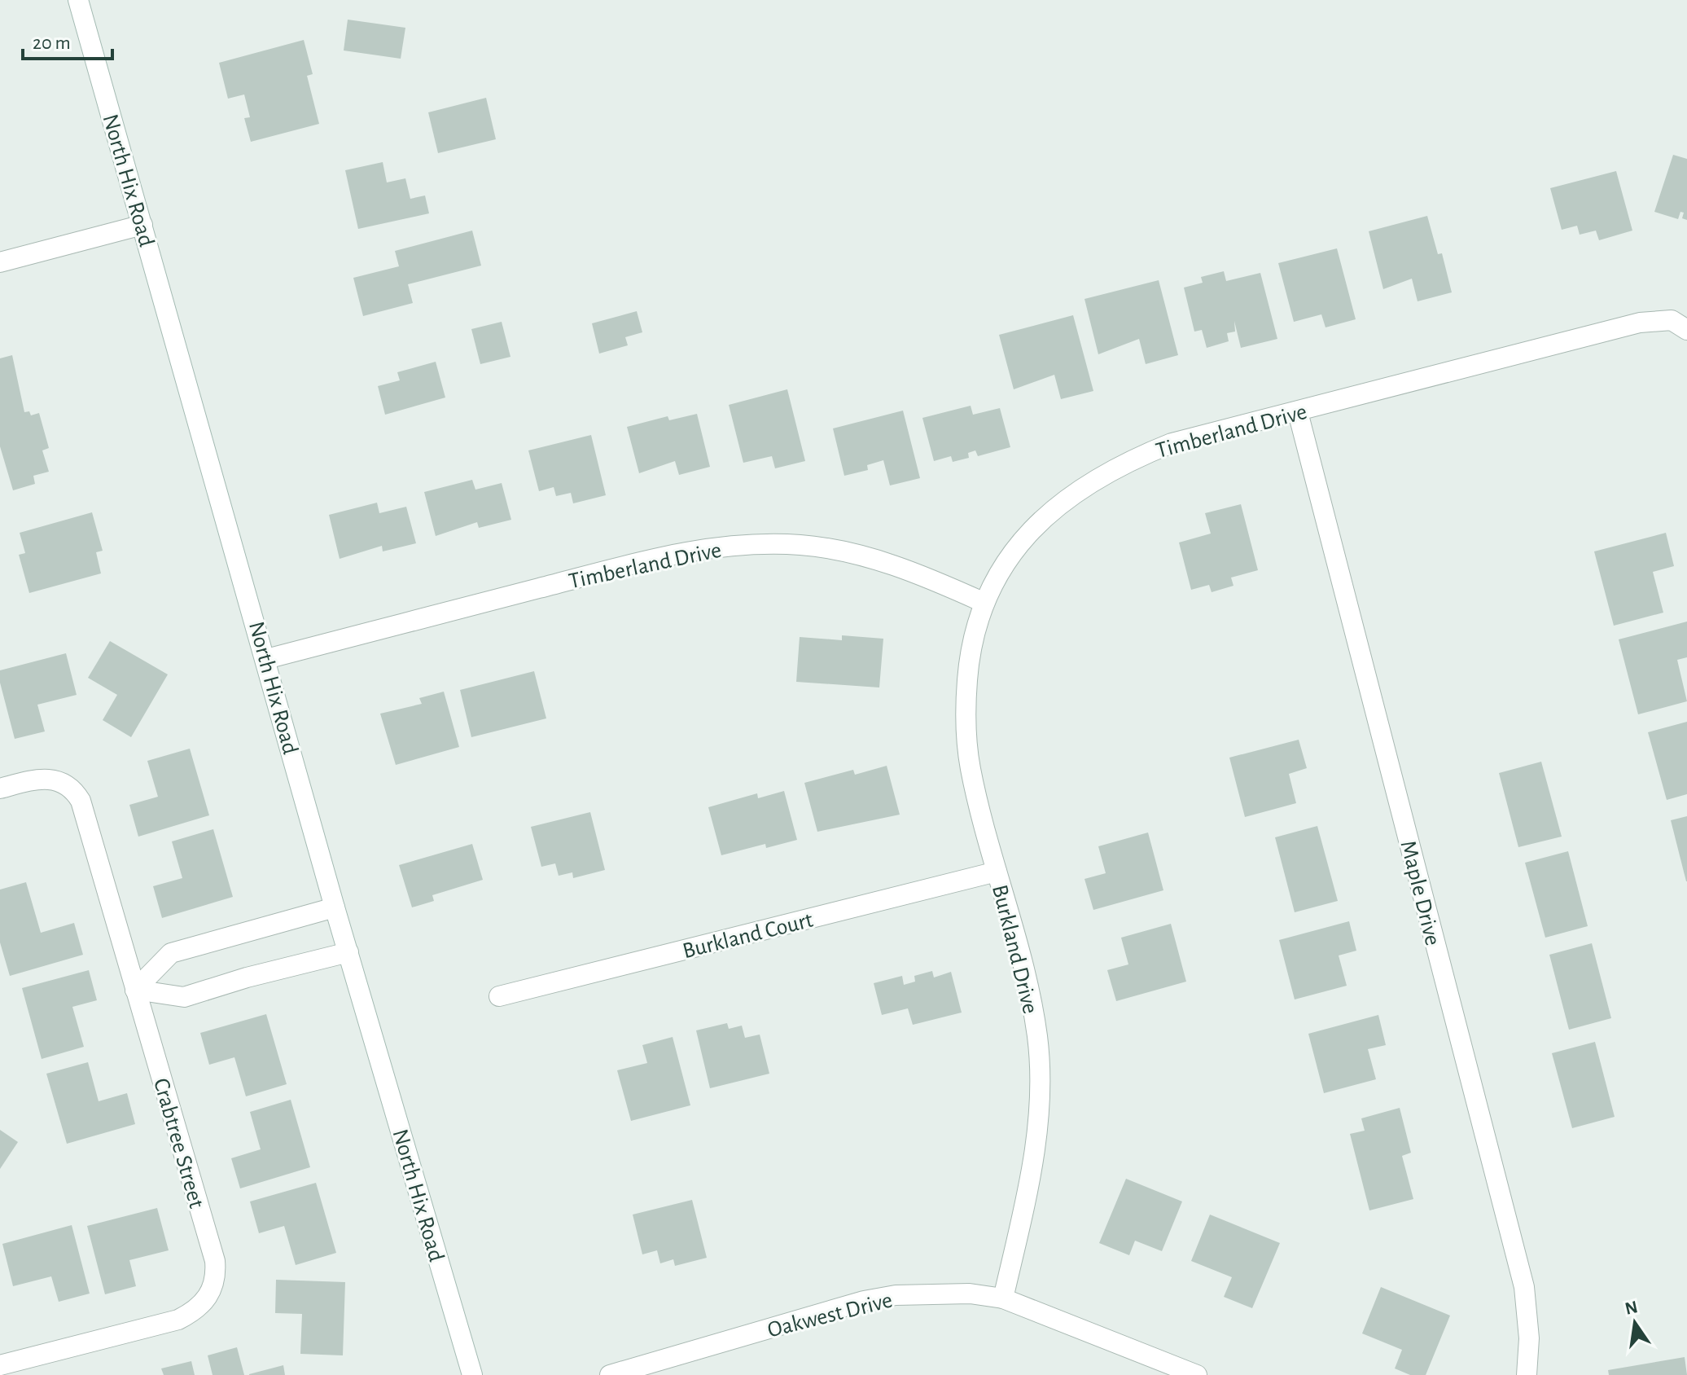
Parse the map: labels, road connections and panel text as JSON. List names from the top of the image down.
{
  "streets": {
    "street": [
      "North Hix Road",
      "Timberland Drive",
      "Maple Drive",
      "Burkland Court",
      "Burkland Drive",
      "Crabtree Street",
      "Oakwest Drive"
    ]
  },
  "crossings": [
    ["North Hix Road", "Timberland Drive"],
    ["Timberland Drive", "Maple Drive"],
    ["Timberland Drive", "Burkland Drive"],
    ["Burkland Court", "Burkland Drive"],
    ["Burkland Drive", "Oakwest Drive"]
  ],
  "scale_bar": "20 m",
  "north": "top"
}
